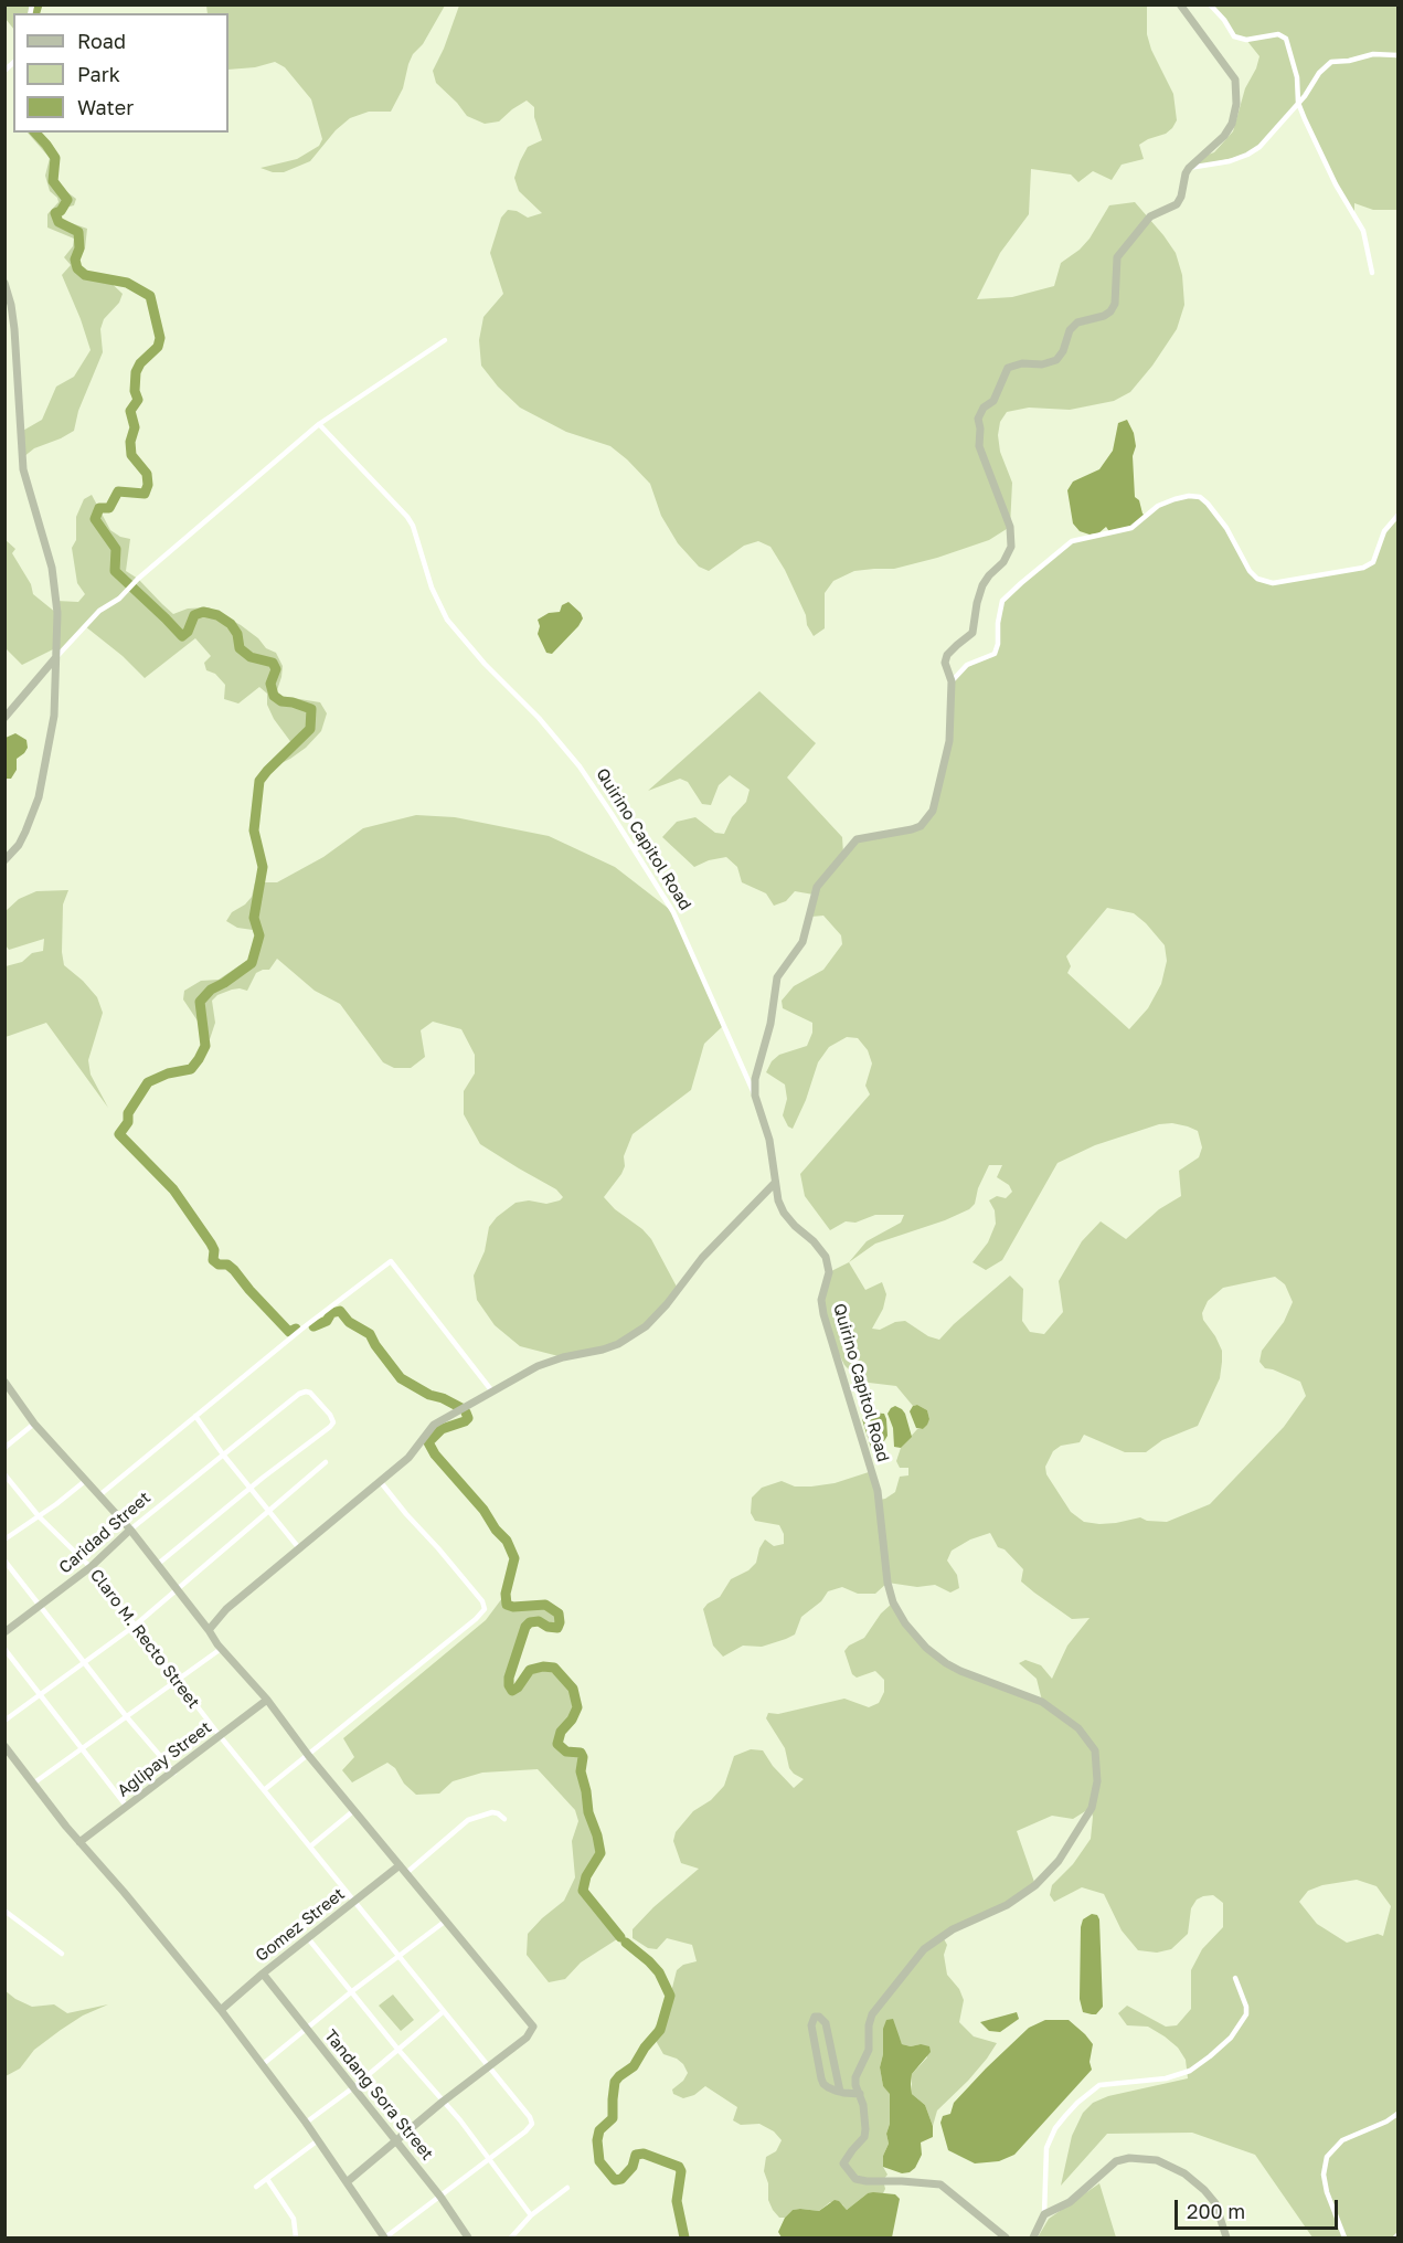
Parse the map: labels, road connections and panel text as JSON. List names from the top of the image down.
{
  "streets": {
    "street": [
      "Quirino Capitol Road",
      "Caridad Street",
      "Claro M. Recto Street",
      "Aglipay Street",
      "Gomez Street",
      "Tandang Sora Street"
    ]
  },
  "crossings": [
    ["Caridad Street", "Claro M. Recto Street"],
    ["Claro M. Recto Street", "Aglipay Street"],
    ["Claro M. Recto Street", "Gomez Street"],
    ["Gomez Street", "Tandang Sora Street"]
  ],
  "legend": ["Road", "Park", "Water"],
  "scale_bar": "200 m"
}
